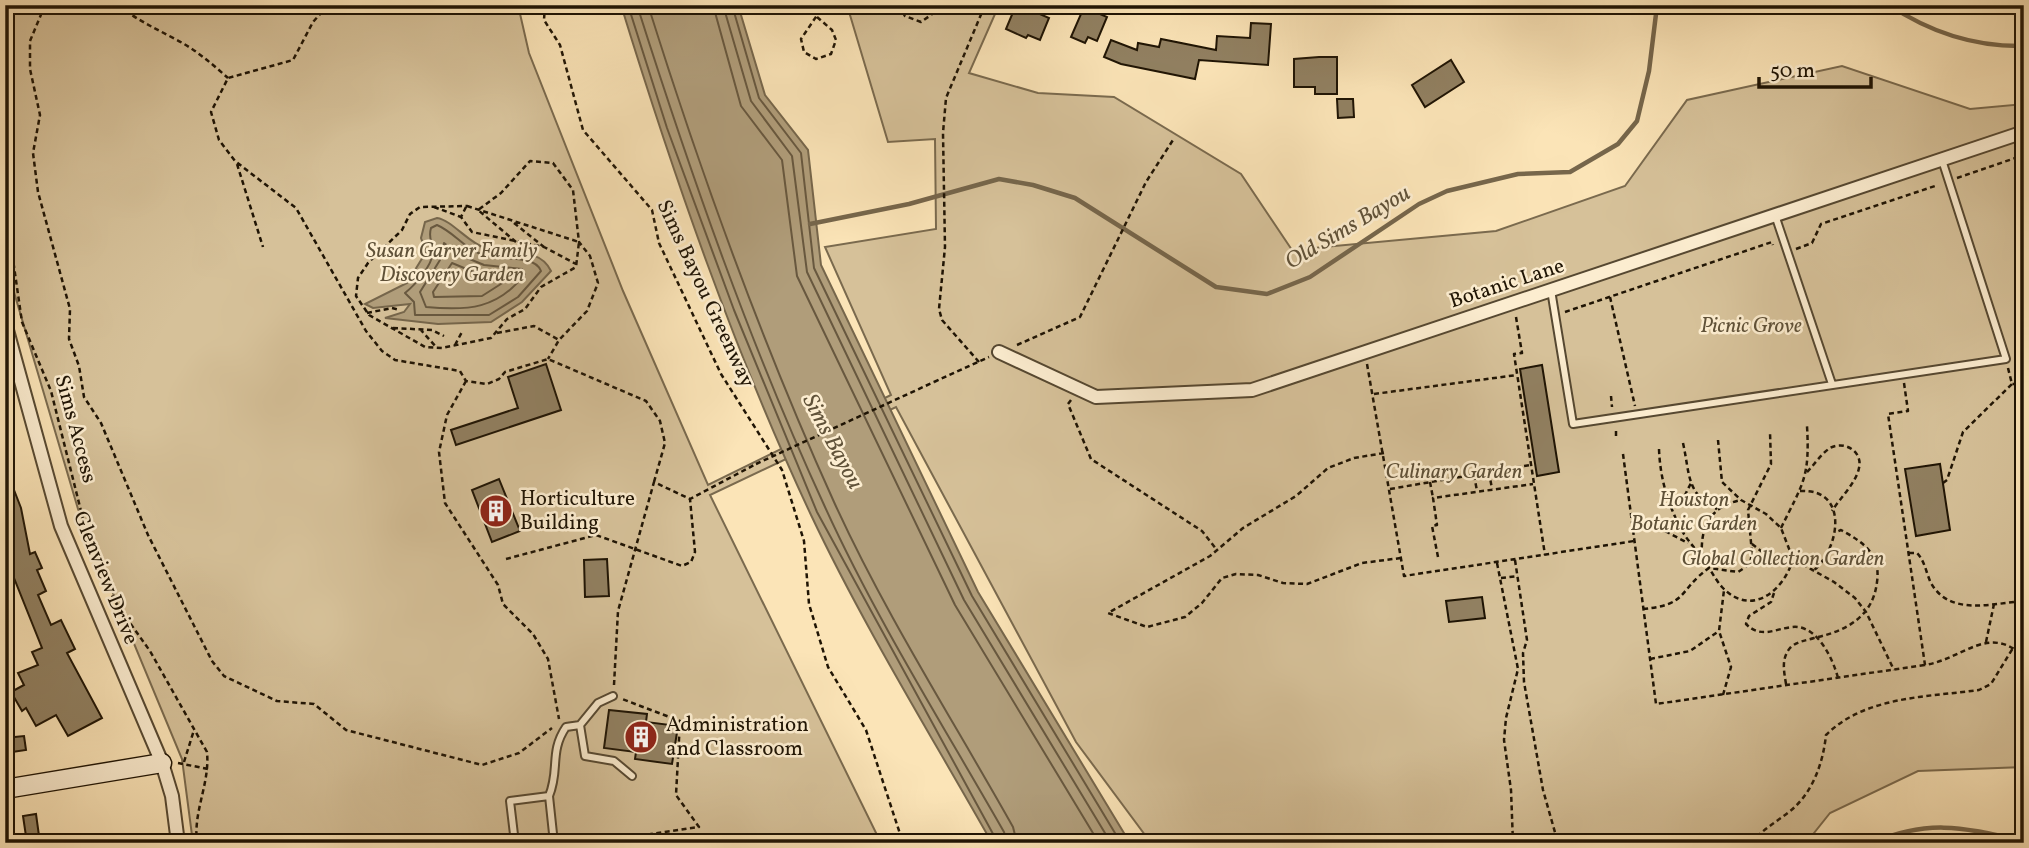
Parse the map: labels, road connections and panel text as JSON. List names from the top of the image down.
{
  "streets": {
    "street": ["Botanic Lane", "Glenview Drive"],
    "path": ["Sims Bayou Greenway", "Sims Access"]
  },
  "water": ["Old Sims Bayou", "Sims Bayou"],
  "parks": [
    "Susan Garver Family Discovery Garden",
    "Picnic Grove",
    "Culinary Garden",
    "Houston Botanic Garden",
    "Global Collection Garden"
  ],
  "places": {
    "building": ["Horticulture Building", "Administration and Classroom"]
  },
  "scale_bar": "50 m"
}
